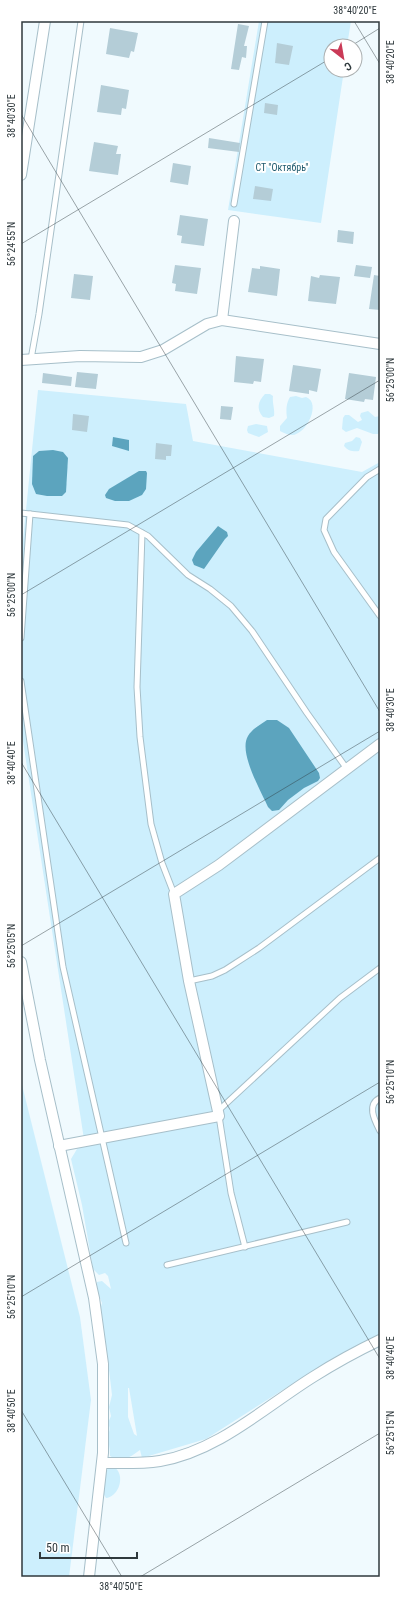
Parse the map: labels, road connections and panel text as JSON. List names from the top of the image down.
{
  "parks": ["СТ \"Октябрь\""],
  "scale_bar": "50 m",
  "north": "bottom right",
  "coordinates": [
    "38°40'20\"E",
    "38°40'30\"E",
    "56°24'55\"N",
    "56°25'00\"N",
    "38°40'40\"E",
    "56°25'05\"N",
    "56°25'10\"N",
    "38°40'50\"E",
    "56°25'15\"N"
  ]
}
